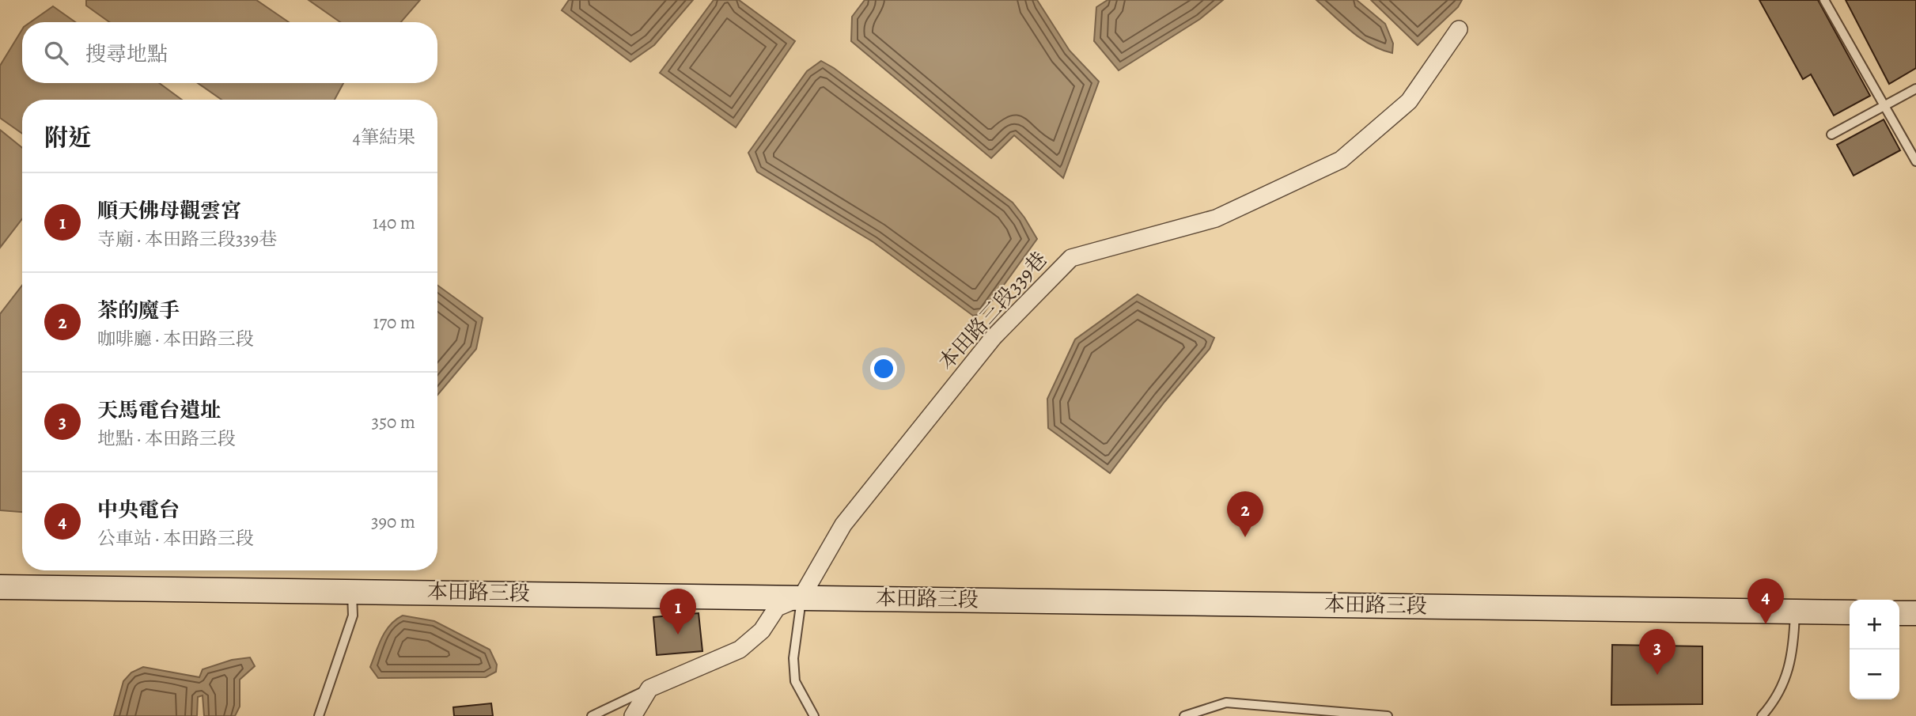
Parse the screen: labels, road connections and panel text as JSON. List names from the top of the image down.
{
  "streets": {
    "street": ["本田路三段339巷", "本田路三段"]
  },
  "crossings": [
    ["本田路三段339巷", "本田路三段"]
  ],
  "page": {
    "search": "搜尋地點",
    "heading": ["附近", "4筆結果"],
    "list": [
      {
        "mark": "1",
        "name": "順天佛母觀雲宮",
        "note": "寺廟 · 本田路三段339巷",
        "value": "140 m"
      },
      {
        "mark": "2",
        "name": "茶的魔手",
        "note": "咖啡廳 · 本田路三段",
        "value": "170 m"
      },
      {
        "mark": "3",
        "name": "天馬電台遺址",
        "note": "地點 · 本田路三段",
        "value": "350 m"
      },
      {
        "mark": "4",
        "name": "中央電台",
        "note": "公車站 · 本田路三段",
        "value": "390 m"
      }
    ],
    "pins": [
      "2",
      "4",
      "1",
      "3"
    ],
    "map_buttons": ["+", "−"]
  }
}
